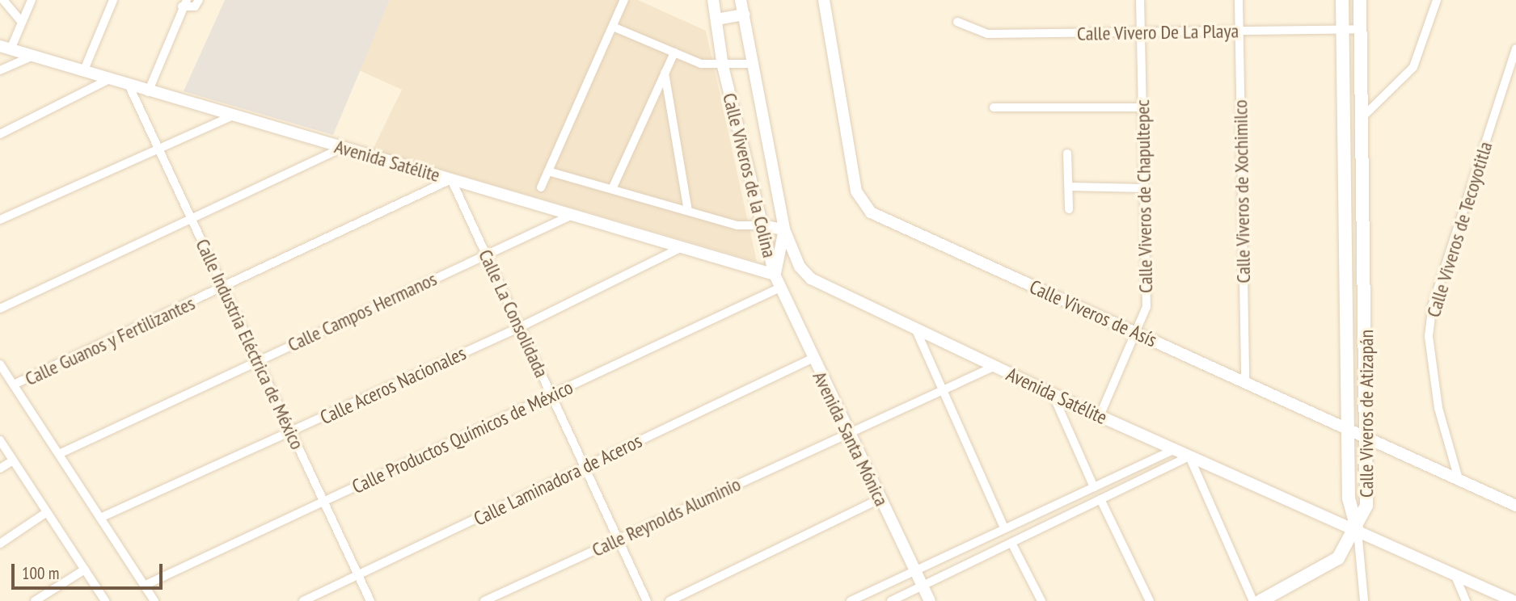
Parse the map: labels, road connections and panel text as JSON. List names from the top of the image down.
{
  "streets": {
    "main road": ["Calle Viveros de Atizapán"],
    "street": [
      "Calle Vivero De La Playa",
      "Avenida Satélite",
      "Calle Viveros de la Colina",
      "Calle Viveros de Xochimilco",
      "Calle Viveros de Chapultepec",
      "Calle Viveros de Tecoyotitla",
      "Calle Campos Hermanos",
      "Calle La Consolidada",
      "Calle Viveros de Asís",
      "Calle Guanos y Fertilizantes",
      "Calle Industria Eléctrica de México",
      "Calle Aceros Nacionales",
      "Calle Productos Químicos de México",
      "Avenida Santa Mónica",
      "Calle Laminadora de Aceros",
      "Calle Reynolds Aluminio"
    ]
  },
  "crossings": [
    ["Calle Vivero De La Playa", "Calle Viveros de Xochimilco"],
    ["Calle Vivero De La Playa", "Calle Viveros de Chapultepec"],
    ["Calle Vivero De La Playa", "Calle Viveros de Atizapán"],
    ["Avenida Satélite", "Calle Viveros de la Colina"],
    ["Avenida Satélite", "Calle Viveros de Chapultepec"],
    ["Avenida Satélite", "Calle Campos Hermanos"],
    ["Avenida Satélite", "Calle La Consolidada"],
    ["Avenida Satélite", "Calle Guanos y Fertilizantes"],
    ["Avenida Satélite", "Calle Industria Eléctrica de México"],
    ["Avenida Satélite", "Calle Aceros Nacionales"],
    ["Avenida Satélite", "Calle Viveros de Atizapán"],
    ["Avenida Satélite", "Avenida Santa Mónica"],
    ["Avenida Satélite", "Calle Reynolds Aluminio"],
    ["Calle Viveros de la Colina", "Avenida Santa Mónica"],
    ["Calle Viveros de Xochimilco", "Calle Viveros de Asís"],
    ["Calle Viveros de Chapultepec", "Calle Viveros de Asís"],
    ["Calle Viveros de Tecoyotitla", "Calle Viveros de Asís"],
    ["Calle Campos Hermanos", "Calle La Consolidada"],
    ["Calle Campos Hermanos", "Calle Industria Eléctrica de México"],
    ["Calle La Consolidada", "Calle Guanos y Fertilizantes"],
    ["Calle La Consolidada", "Calle Aceros Nacionales"],
    ["Calle La Consolidada", "Calle Productos Químicos de México"],
    ["Calle La Consolidada", "Calle Laminadora de Aceros"],
    ["Calle La Consolidada", "Calle Reynolds Aluminio"],
    ["Calle Viveros de Asís", "Calle Viveros de Atizapán"],
    ["Calle Guanos y Fertilizantes", "Calle Industria Eléctrica de México"],
    ["Calle Industria Eléctrica de México", "Calle Aceros Nacionales"],
    ["Calle Industria Eléctrica de México", "Calle Productos Químicos de México"],
    ["Calle Industria Eléctrica de México", "Calle Laminadora de Aceros"],
    ["Calle Productos Químicos de México", "Avenida Santa Mónica"],
    ["Avenida Santa Mónica", "Calle Laminadora de Aceros"],
    ["Avenida Santa Mónica", "Calle Reynolds Aluminio"]
  ],
  "scale_bar": "100 m"
}
